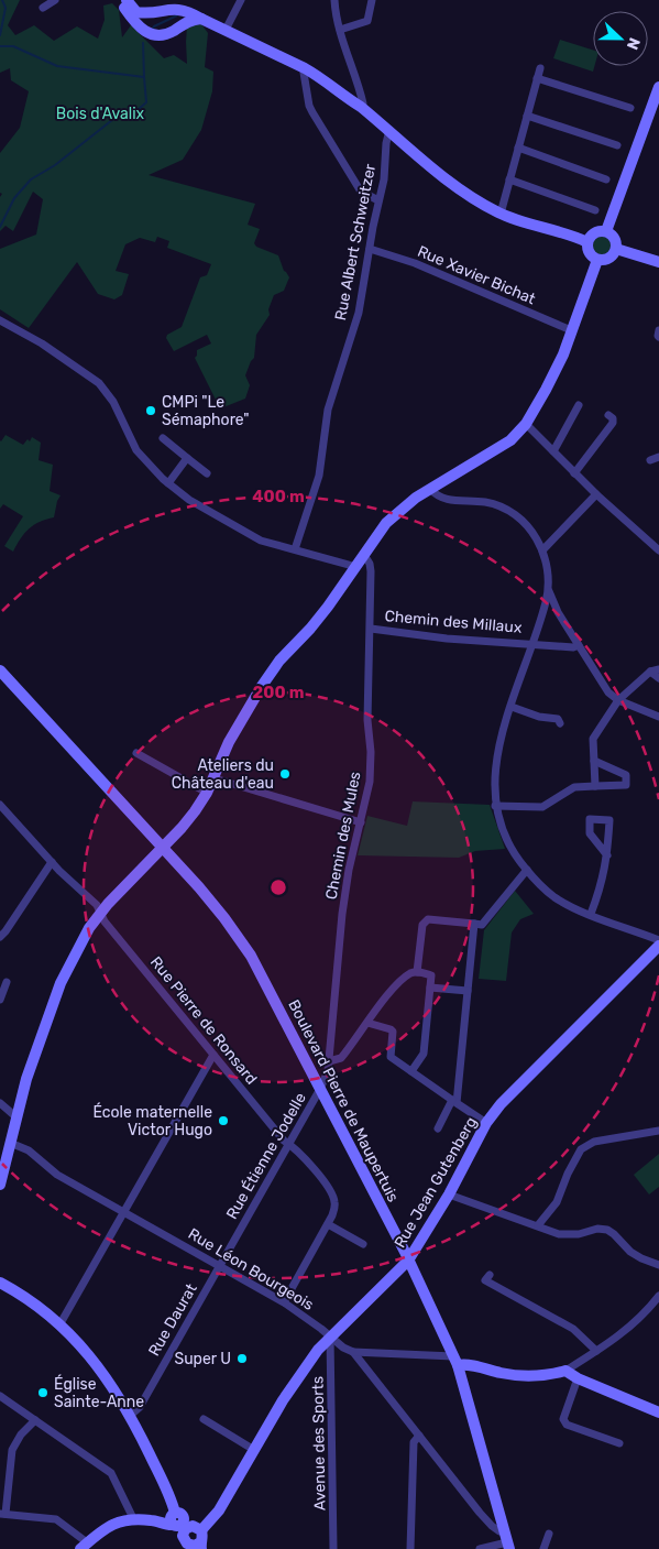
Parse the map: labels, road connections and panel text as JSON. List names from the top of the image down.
{
  "streets": {
    "street": [
      "Rue Albert Schweitzer",
      "Rue Xavier Bichat",
      "Chemin des Millaux",
      "Chemin des Mules",
      "Rue Pierre de Ronsard",
      "Boulevard Pierre de Maupertuis",
      "Rue Étienne Jodelle",
      "Rue Jean Gutenberg",
      "Rue Léon Bourgeois",
      "Rue Daurat",
      "Avenue des Sports"
    ]
  },
  "crossings": [
    ["Rue Albert Schweitzer", "Rue Xavier Bichat"],
    ["Chemin des Millaux", "Chemin des Mules"],
    ["Chemin des Mules", "Boulevard Pierre de Maupertuis"],
    ["Chemin des Mules", "Rue Étienne Jodelle"],
    ["Rue Pierre de Ronsard", "Rue Étienne Jodelle"],
    ["Rue Pierre de Ronsard", "Rue Léon Bourgeois"],
    ["Boulevard Pierre de Maupertuis", "Rue Étienne Jodelle"],
    ["Boulevard Pierre de Maupertuis", "Rue Jean Gutenberg"],
    ["Boulevard Pierre de Maupertuis", "Rue Léon Bourgeois"],
    ["Rue Étienne Jodelle", "Rue Léon Bourgeois"],
    ["Rue Étienne Jodelle", "Rue Daurat"],
    ["Rue Jean Gutenberg", "Rue Léon Bourgeois"],
    ["Rue Jean Gutenberg", "Avenue des Sports"],
    ["Rue Léon Bourgeois", "Rue Daurat"],
    ["Rue Léon Bourgeois", "Avenue des Sports"]
  ],
  "parks": ["Bois d'Avalix"],
  "places": [
    "CMPi \"Le Sémaphore\"",
    "Ateliers du Château d'eau",
    "École maternelle Victor Hugo",
    "Super U",
    "Église Sainte-Anne"
  ],
  "north": "right",
  "rings": ["400 m", "200 m"]
}
